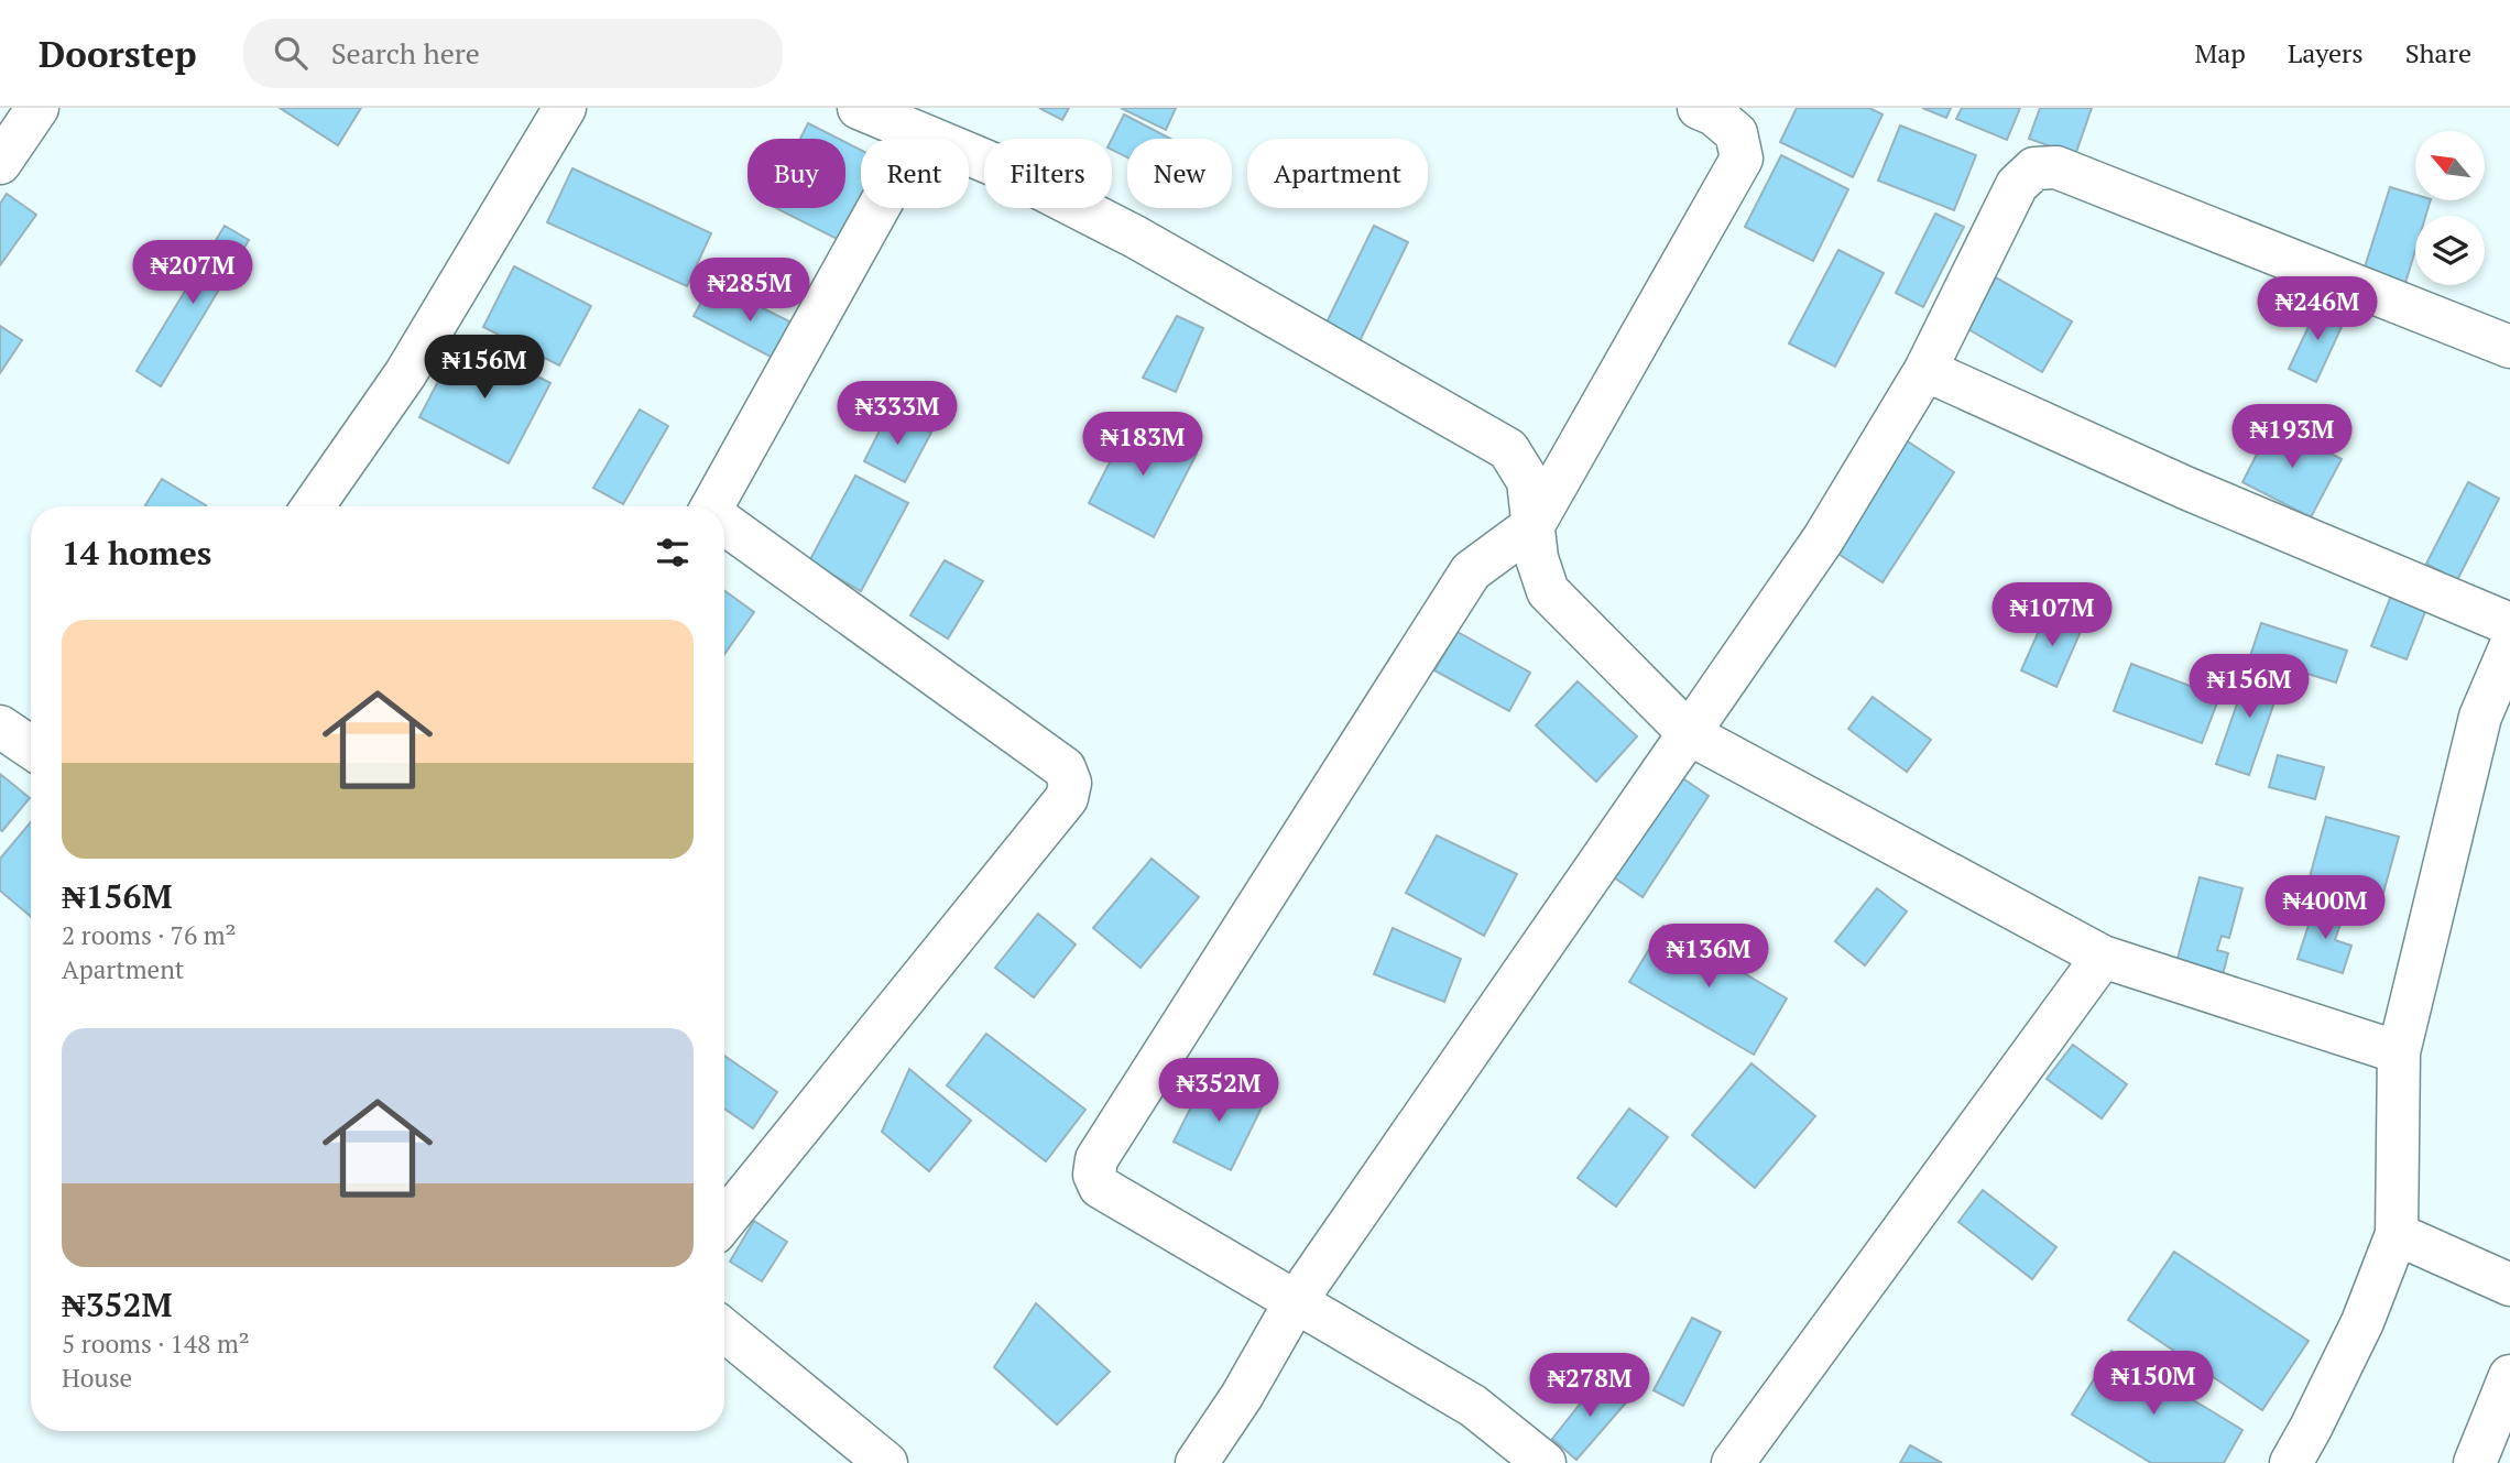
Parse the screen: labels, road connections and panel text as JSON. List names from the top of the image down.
{
  "north": "top left",
  "page": {
    "header": "Doorstep",
    "search": "Search here",
    "nav": ["Map", "Layers", "Share"],
    "chip": [
      "Buy",
      "Rent",
      "Filters",
      "New",
      "Apartment"
    ],
    "price": [
      "₦207M",
      "₦285M",
      "₦246M",
      "₦156M",
      "₦333M",
      "₦193M",
      "₦183M",
      "₦107M",
      "₦156M",
      "₦400M",
      "₦136M",
      "₦352M",
      "₦150M",
      "₦278M"
    ],
    "heading": "14 homes",
    "list": [
      {
        "name": "₦156M",
        "note": "2 rooms · 76 m² · Apartment"
      },
      {
        "name": "₦352M",
        "note": "5 rooms · 148 m² · House"
      }
    ]
  }
}
